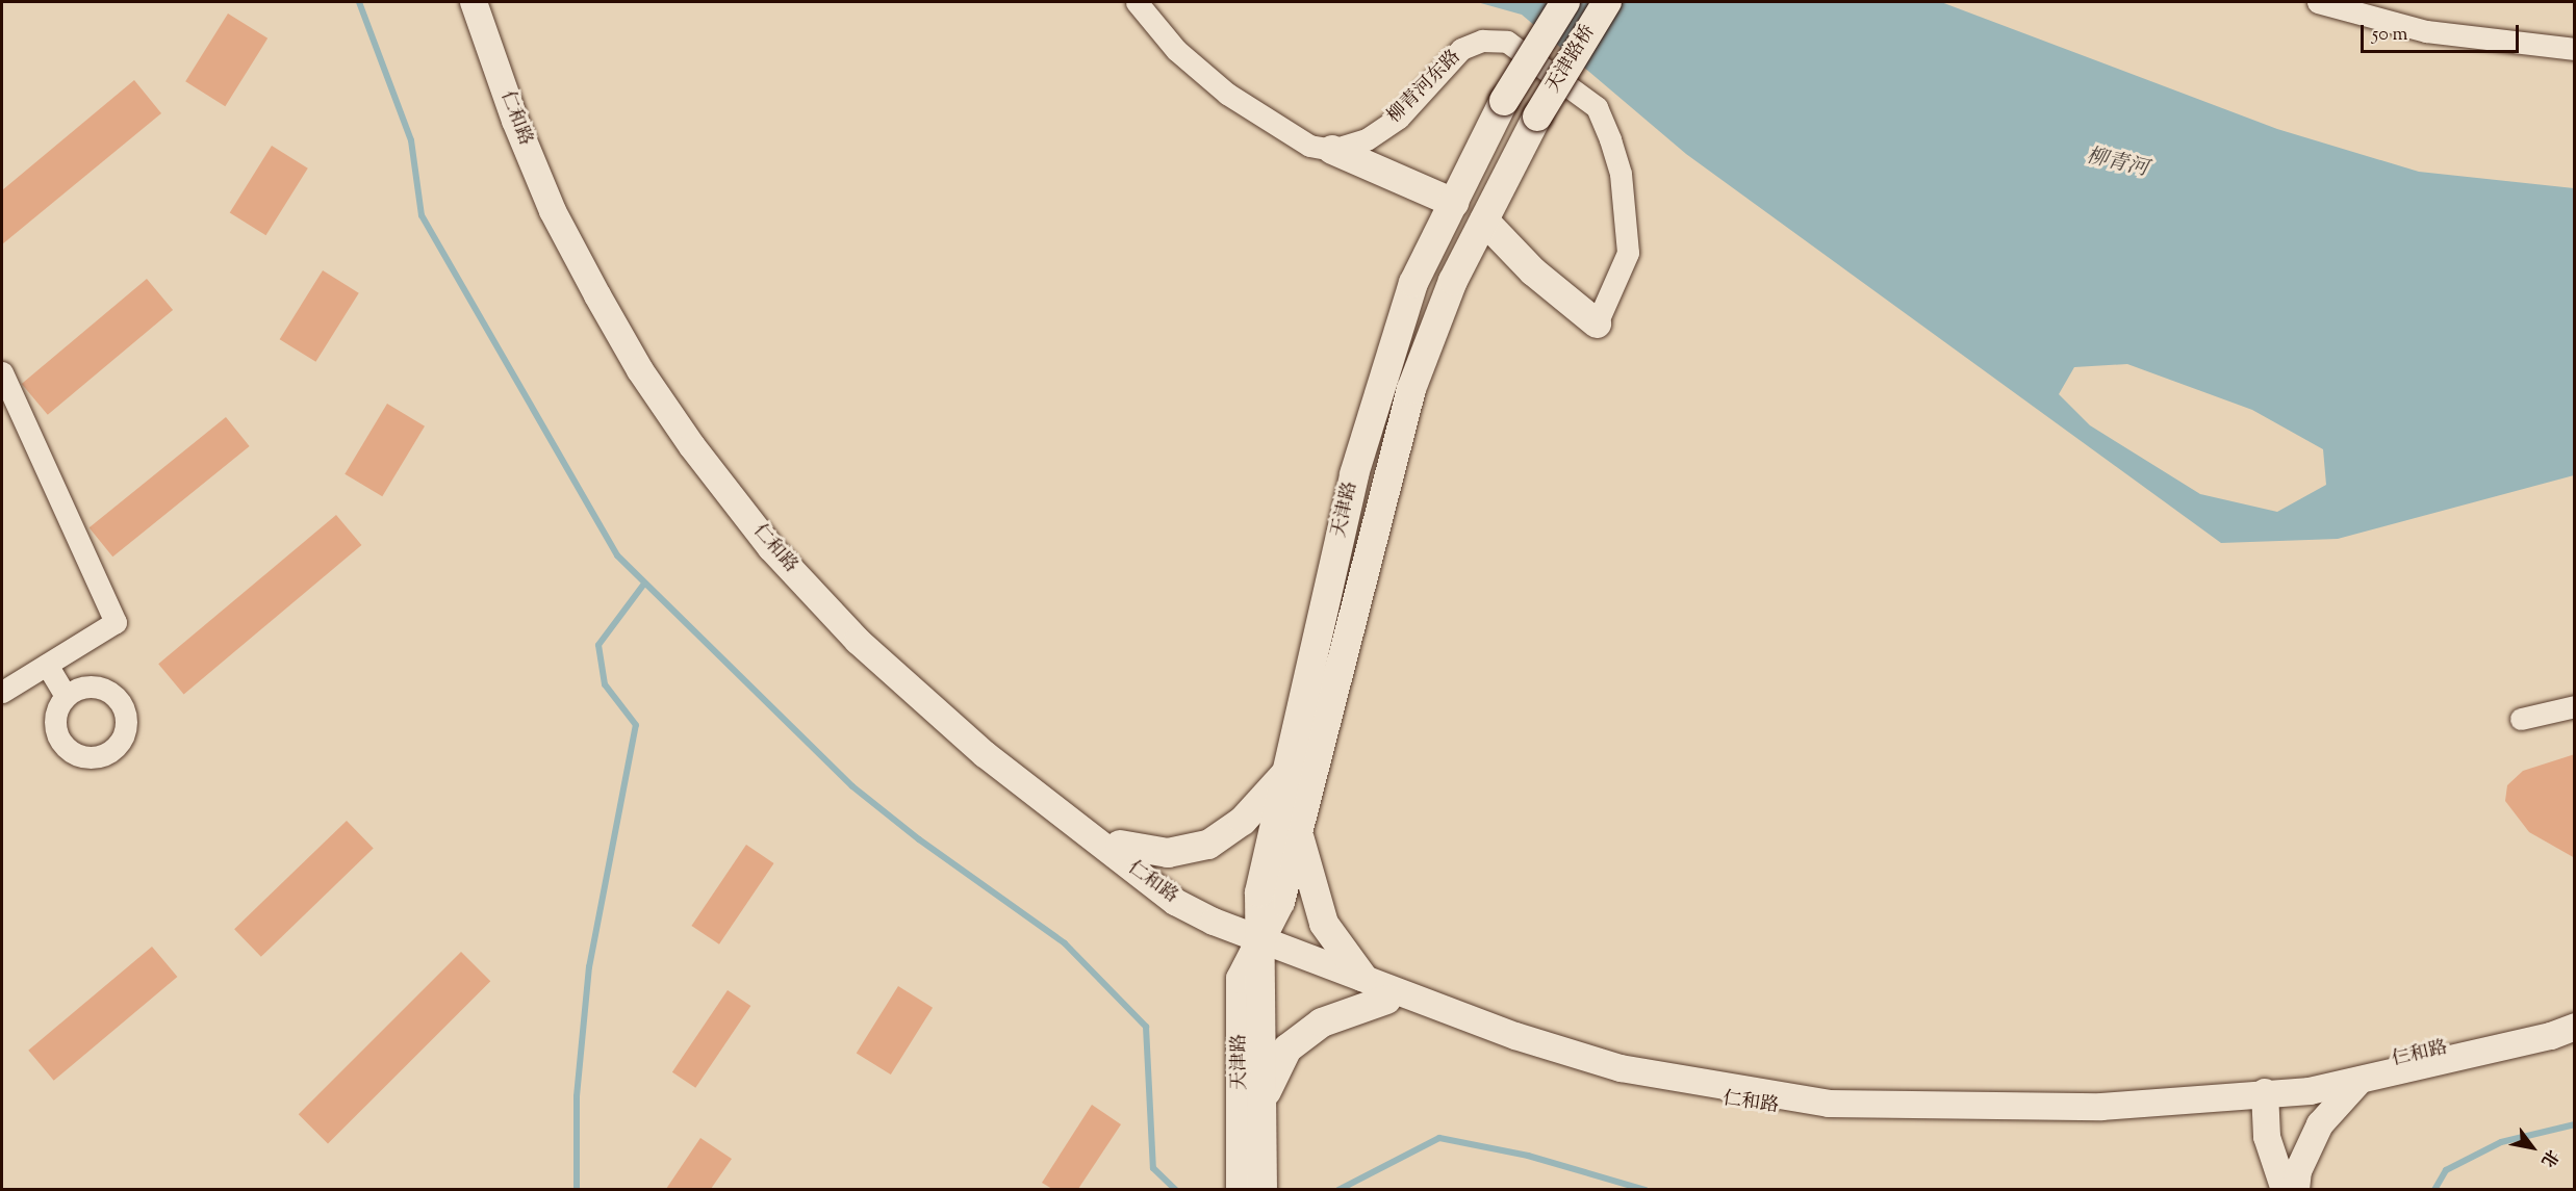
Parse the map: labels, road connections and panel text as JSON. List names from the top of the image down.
{
  "streets": {
    "main road": ["天津路桥", "天津路"],
    "street": ["柳青河东路", "仁和路"]
  },
  "crossings": [
    ["天津路桥", "天津路"],
    ["仁和路", "天津路"]
  ],
  "water": ["柳青河"],
  "scale_bar": "50 m",
  "north": "bottom right"
}
